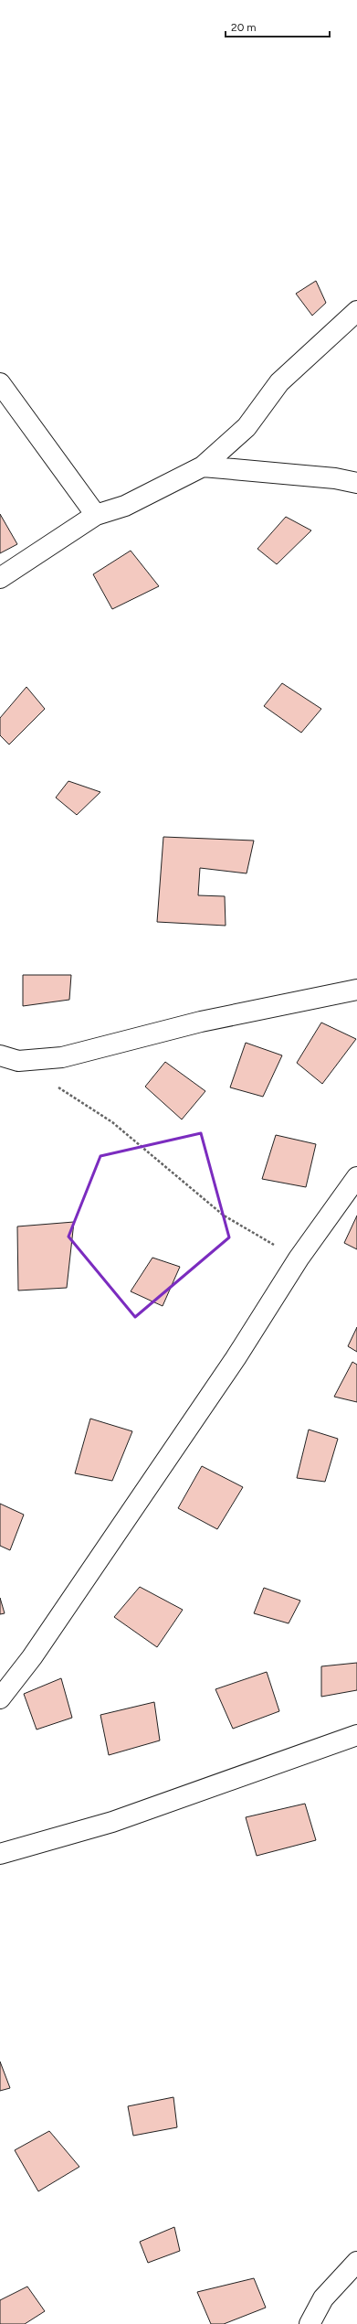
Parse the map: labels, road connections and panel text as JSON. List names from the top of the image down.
{
  "scale_bar": "20 m"
}
